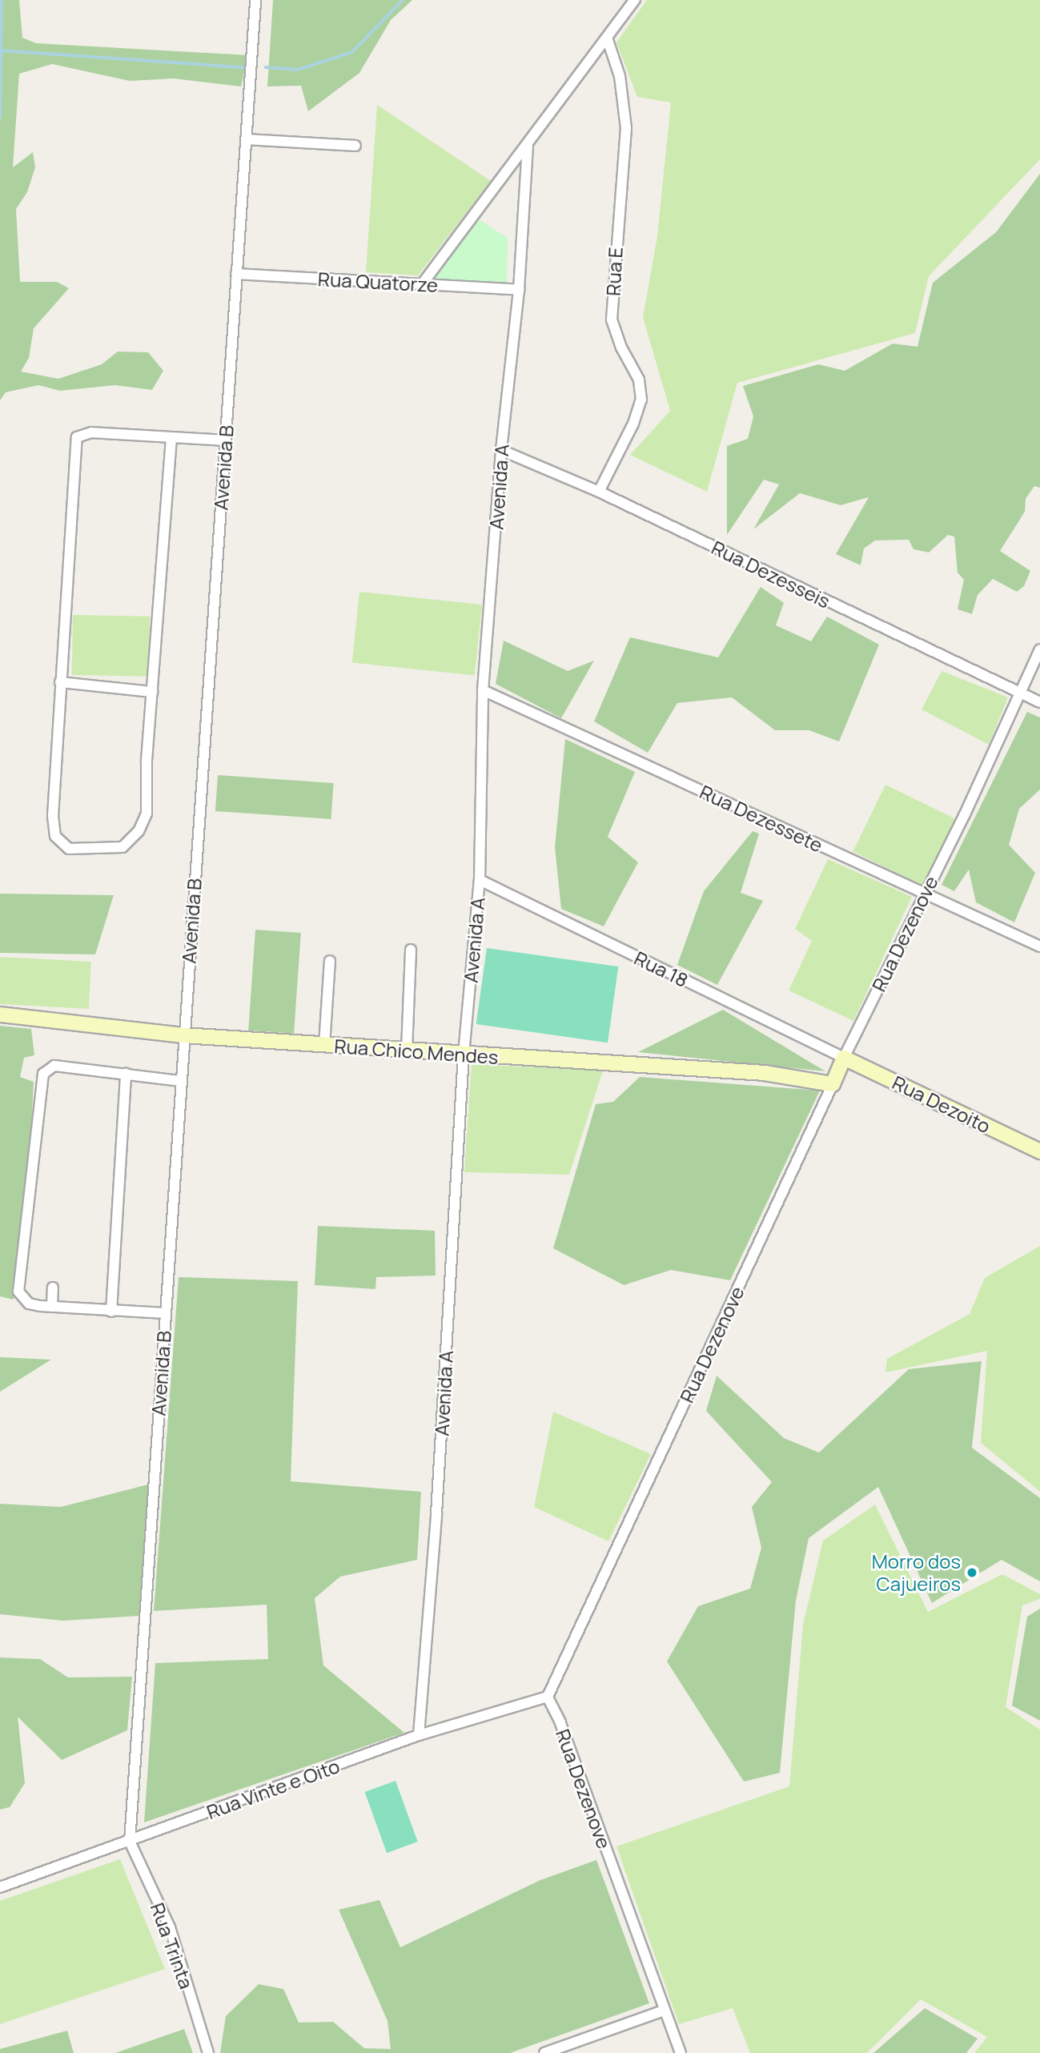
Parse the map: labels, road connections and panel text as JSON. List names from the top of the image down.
{
  "streets": {
    "main road": ["Rua Dezenove", "Rua Chico Mendes", "Rua Dezoito"],
    "street": [
      "Rua E",
      "Rua Quatorze",
      "Avenida B",
      "Avenida A",
      "Rua Dezesseis",
      "Rua Dezessete",
      "Rua 18",
      "Rua Vinte e Oito",
      "Rua Trinta"
    ]
  },
  "crossings": [
    ["Rua E", "Rua Dezesseis"],
    ["Rua Quatorze", "Avenida B"],
    ["Rua Quatorze", "Avenida A"],
    ["Avenida B", "Rua Chico Mendes"],
    ["Avenida B", "Rua Vinte e Oito"],
    ["Avenida B", "Rua Trinta"],
    ["Avenida A", "Rua Dezesseis"],
    ["Avenida A", "Rua Dezessete"],
    ["Avenida A", "Rua 18"],
    ["Avenida A", "Rua Chico Mendes"],
    ["Avenida A", "Rua Vinte e Oito"],
    ["Rua Dezesseis", "Rua Dezenove"],
    ["Rua Dezessete", "Rua Dezenove"],
    ["Rua Dezenove", "Rua 18"],
    ["Rua Dezenove", "Rua Chico Mendes"],
    ["Rua Dezenove", "Rua Dezoito"],
    ["Rua Dezenove", "Rua Vinte e Oito"],
    ["Rua 18", "Rua Dezoito"],
    ["Rua Vinte e Oito", "Rua Trinta"]
  ],
  "places": ["Morro dos Cajueiros"]
}
